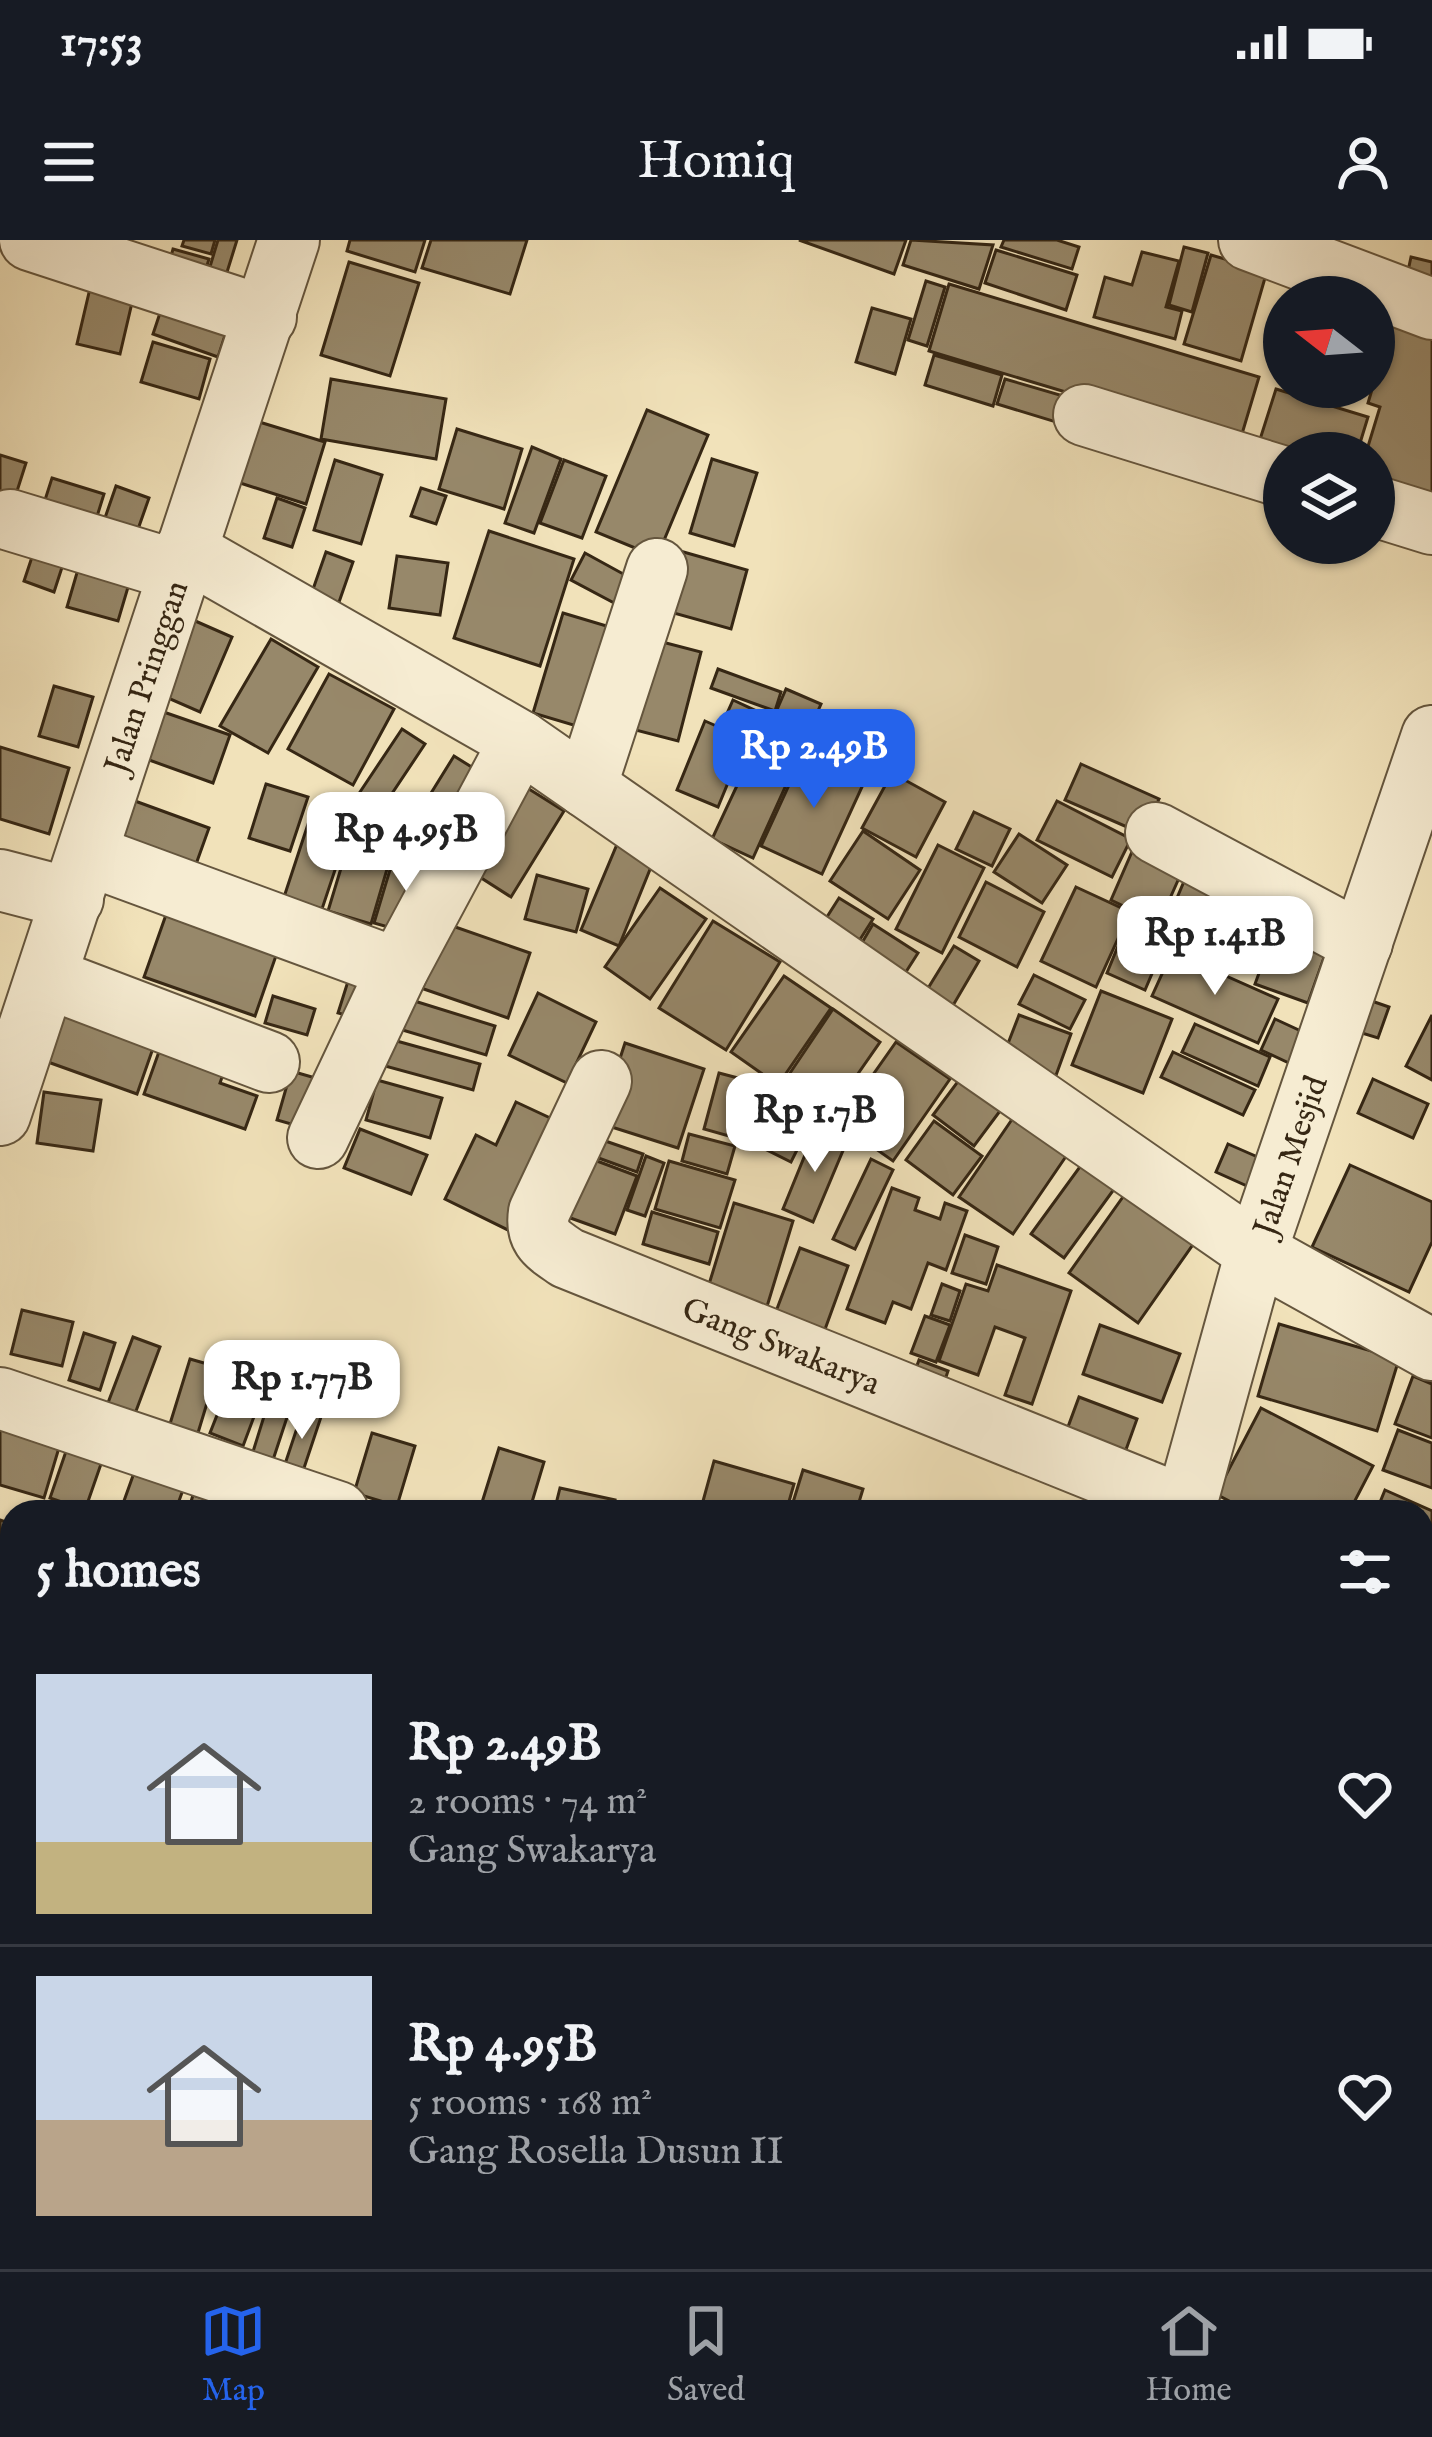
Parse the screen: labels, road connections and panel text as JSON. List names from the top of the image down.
{
  "streets": {
    "street": ["Jalan Pringgan", "Jalan Mesjid", "Gang Swakarya"]
  },
  "north": "left",
  "page": {
    "status": "17:53",
    "header": "Homiq",
    "price": [
      "Rp 2.49B",
      "Rp 4.95B",
      "Rp 1.41B",
      "Rp 1.7B",
      "Rp 1.77B"
    ],
    "heading": "5 homes",
    "list": [
      {
        "name": "Rp 2.49B",
        "note": "2 rooms · 74 m² · Gang Swakarya"
      },
      {
        "name": "Rp 4.95B",
        "note": "5 rooms · 168 m² · Gang Rosella Dusun II"
      }
    ],
    "tabs": ["Map", "Saved", "Home"]
  }
}
